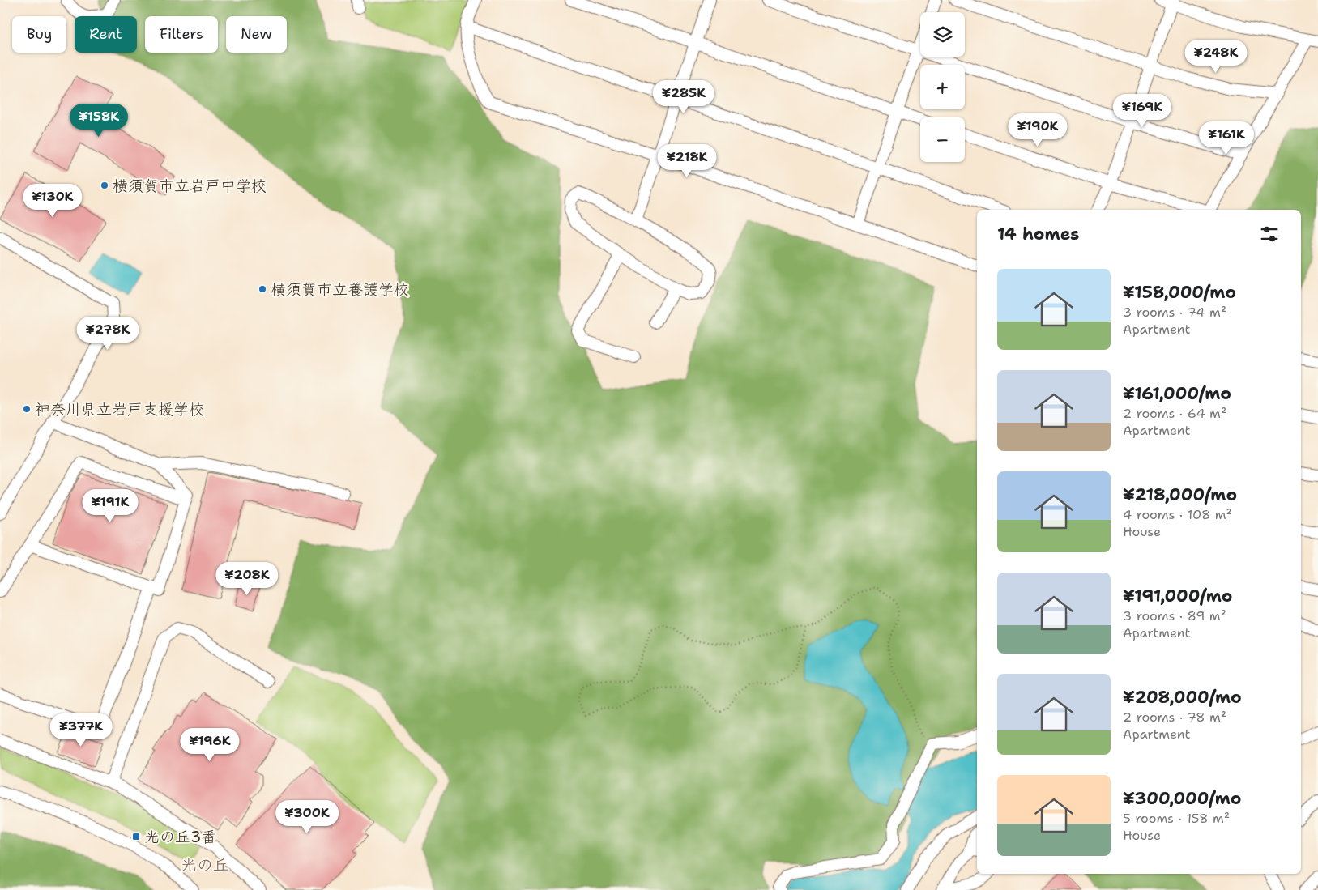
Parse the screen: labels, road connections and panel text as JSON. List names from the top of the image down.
{
  "districts": ["光の丘"],
  "places": {
    "other": ["横須賀市立岩戸中学校", "横須賀市立養護学校", "神奈川県立岩戸支援学校"],
    "transit": ["光の丘3番"]
  },
  "page": {
    "map_buttons": ["+", "−"],
    "chip": [
      "Buy",
      "Rent",
      "Filters",
      "New"
    ],
    "price": [
      "¥248K",
      "¥285K",
      "¥169K",
      "¥158K",
      "¥190K",
      "¥161K",
      "¥218K",
      "¥130K",
      "¥278K",
      "¥191K",
      "¥208K",
      "¥377K",
      "¥196K",
      "¥300K"
    ],
    "heading": "14 homes",
    "list": [
      {
        "name": "¥158,000/mo",
        "note": "3 rooms · 74 m² · Apartment"
      },
      {
        "name": "¥161,000/mo",
        "note": "2 rooms · 64 m² · Apartment"
      },
      {
        "name": "¥218,000/mo",
        "note": "4 rooms · 108 m² · House"
      },
      {
        "name": "¥191,000/mo",
        "note": "3 rooms · 89 m² · Apartment"
      },
      {
        "name": "¥208,000/mo",
        "note": "2 rooms · 78 m² · Apartment"
      },
      {
        "name": "¥300,000/mo",
        "note": "5 rooms · 158 m² · House"
      }
    ]
  }
}
